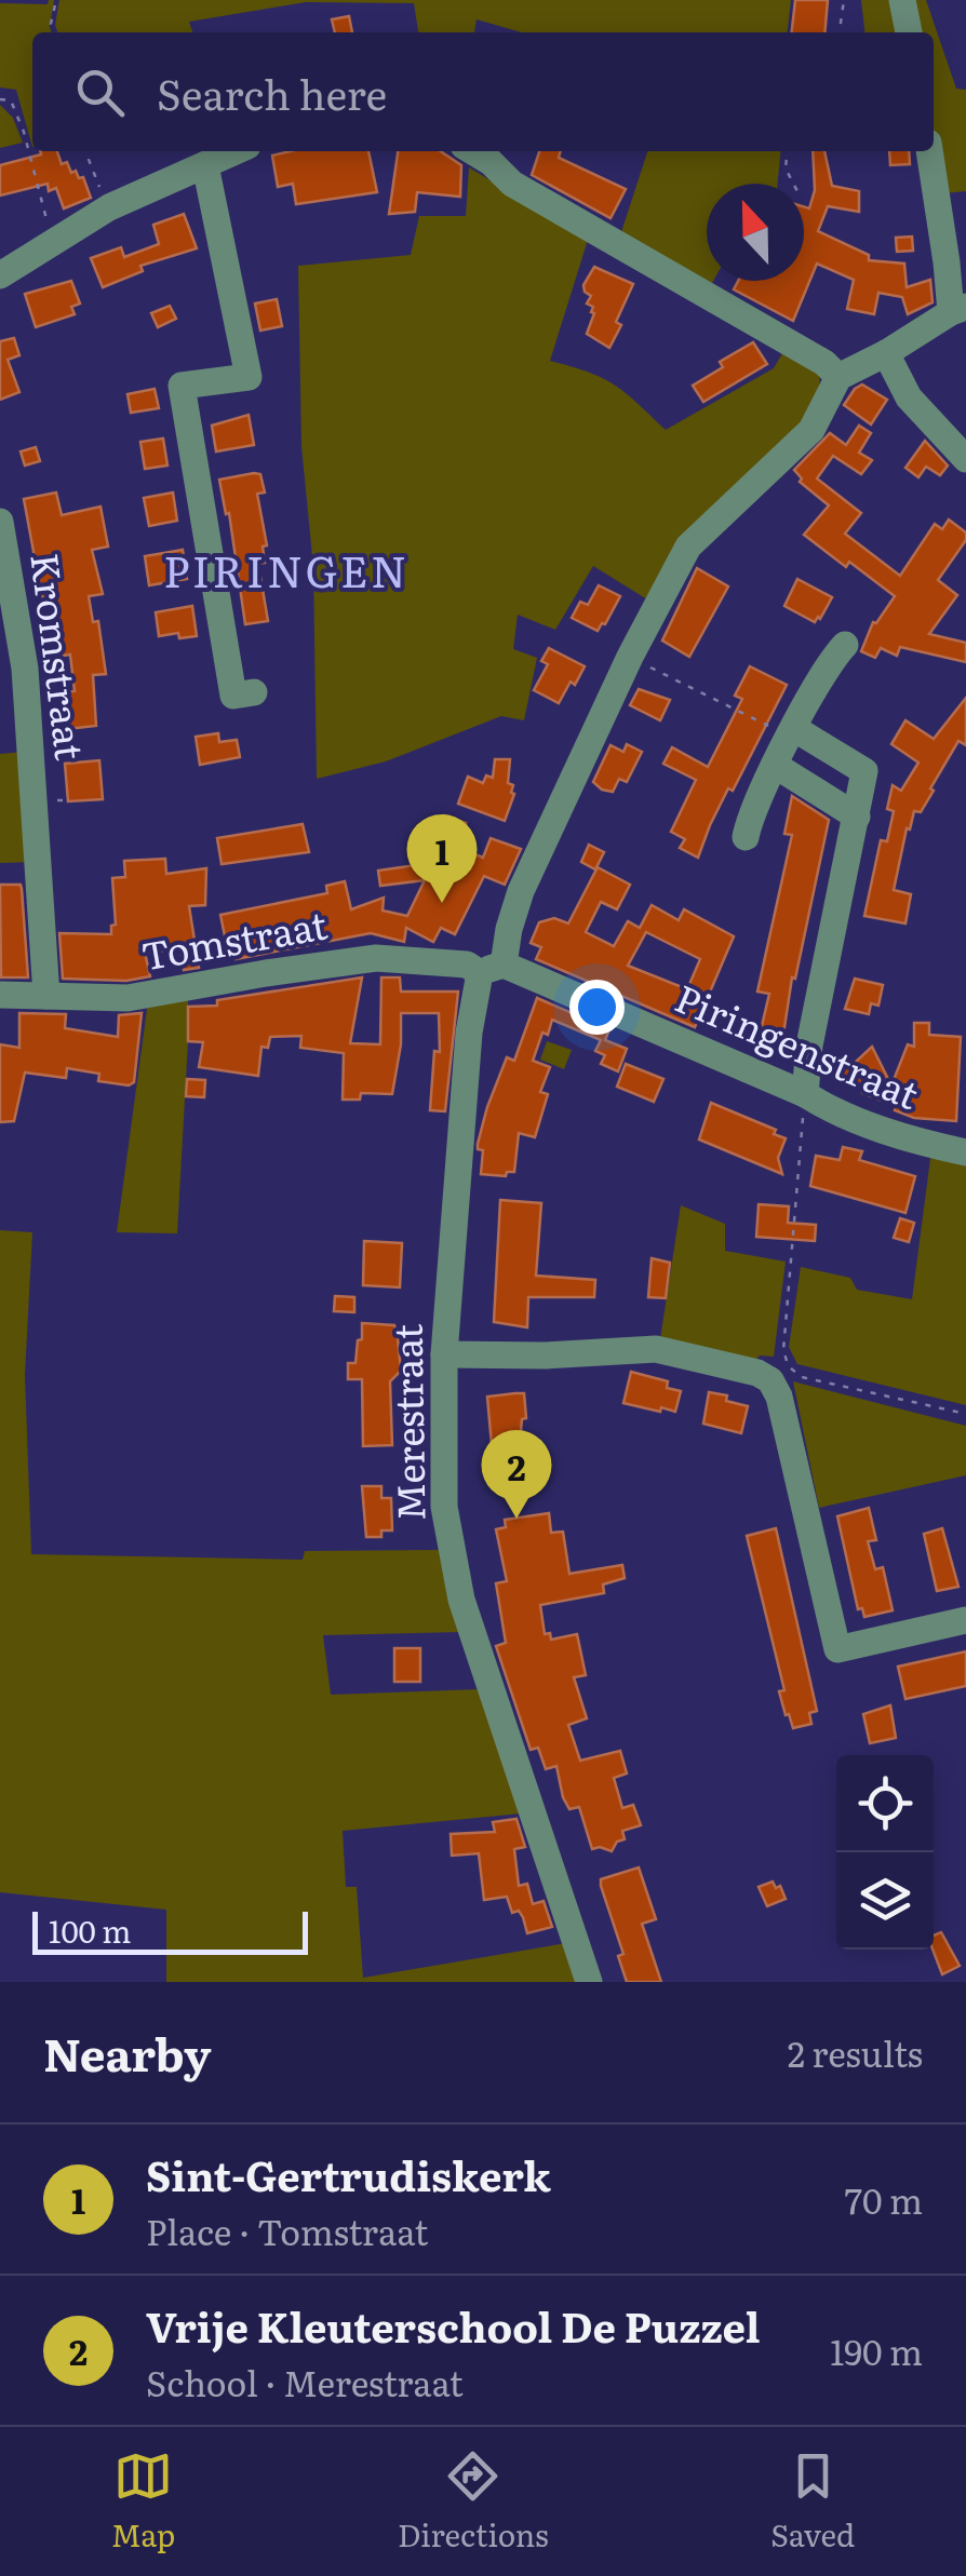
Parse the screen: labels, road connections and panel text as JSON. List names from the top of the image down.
{
  "streets": {
    "street": [
      "Kromstraat",
      "Tomstraat",
      "Piringenstraat",
      "Merestraat"
    ]
  },
  "crossings": [
    ["Kromstraat", "Tomstraat"],
    ["Tomstraat", "Piringenstraat"],
    ["Tomstraat", "Merestraat"],
    ["Piringenstraat", "Merestraat"]
  ],
  "districts": ["PIRINGEN"],
  "scale_bar": "100 m",
  "north": "top",
  "page": {
    "search": "Search here",
    "pins": ["1", "2"],
    "scale": "100 m",
    "heading": ["Nearby", "2 results"],
    "list": [
      {
        "mark": "1",
        "name": "Sint-Gertrudiskerk",
        "note": "Place · Tomstraat",
        "value": "70 m"
      },
      {
        "mark": "2",
        "name": "Vrije Kleuterschool De Puzzel",
        "note": "School · Merestraat",
        "value": "190 m"
      }
    ],
    "nav": ["Map", "Directions", "Saved"]
  }
}
